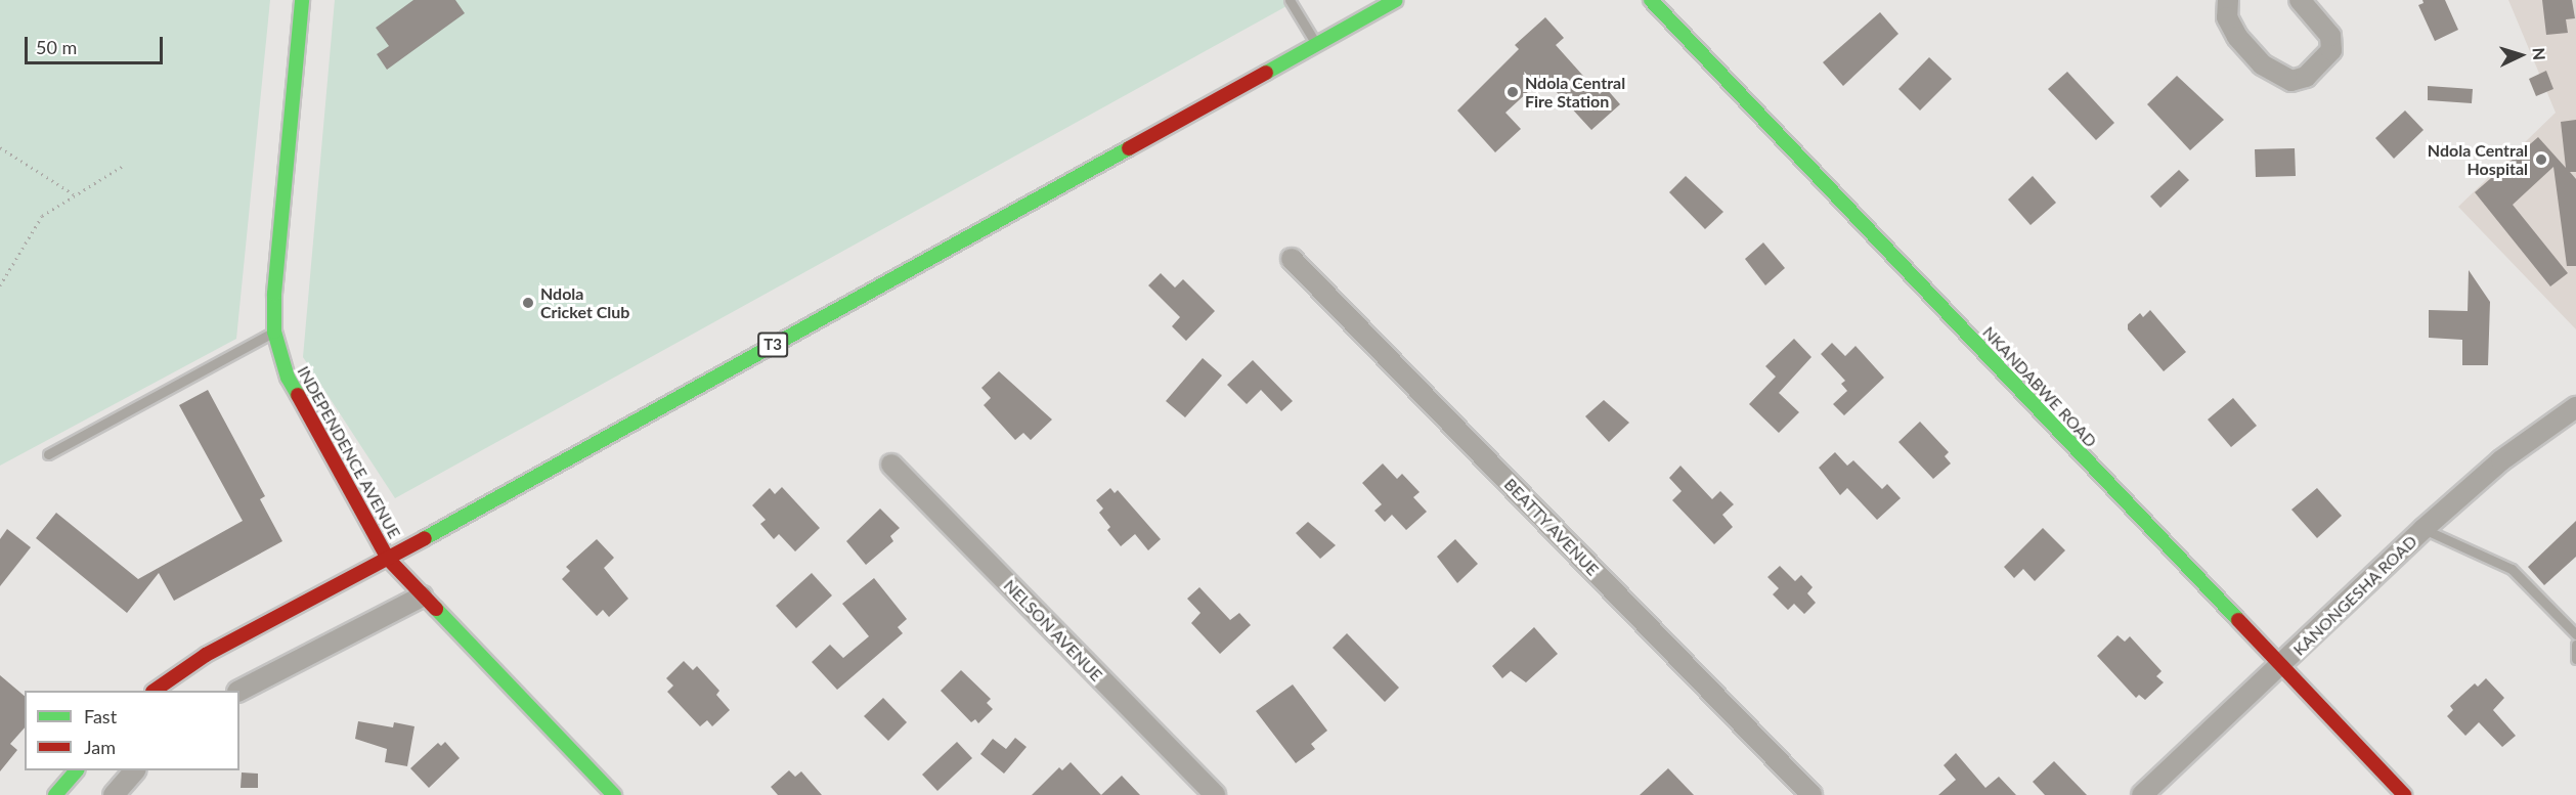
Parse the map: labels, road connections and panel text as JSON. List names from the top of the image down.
{
  "streets": {
    "main road": ["T3", "NKANDABWE ROAD", "INDEPENDENCE AVENUE"],
    "street": ["BEATTY AVENUE", "KANONGESHA ROAD", "NELSON AVENUE"]
  },
  "crossings": [
    ["T3", "INDEPENDENCE AVENUE"],
    ["NKANDABWE ROAD", "KANONGESHA ROAD"]
  ],
  "places": ["Ndola Central Fire Station", "Ndola Central Hospital", "Ndola Cricket Club"],
  "legend": ["Fast", "Jam"],
  "scale_bar": "50 m",
  "north": "right"
}
